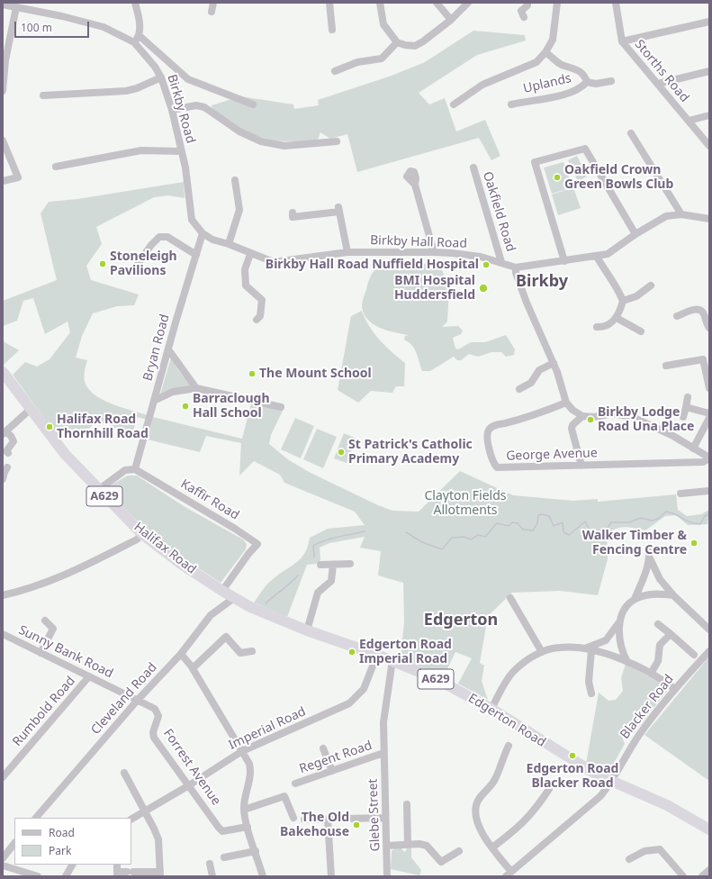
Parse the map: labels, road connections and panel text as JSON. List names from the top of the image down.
{
  "streets": {
    "highway": ["A629", "Halifax Road", "Edgerton Road"],
    "street": [
      "Storths Road",
      "Uplands",
      "Birkby Road",
      "Oakfield Road",
      "Birkby Hall Road",
      "Bryan Road",
      "George Avenue",
      "Kaffir Road",
      "Sunny Bank Road",
      "Cleveland Road",
      "Blacker Road",
      "Rumbold Road",
      "Imperial Road",
      "Regent Road",
      "Forrest Avenue",
      "Glebe Street"
    ]
  },
  "crossings": [
    ["Birkby Road", "Birkby Hall Road"],
    ["Oakfield Road", "Birkby Hall Road"],
    ["Birkby Hall Road", "Bryan Road"],
    ["Bryan Road", "Kaffir Road"],
    ["A629", "Blacker Road"],
    ["A629", "Edgerton Road"],
    ["Kaffir Road", "Halifax Road"],
    ["Halifax Road", "Cleveland Road"],
    ["Halifax Road", "Edgerton Road"],
    ["Sunny Bank Road", "Cleveland Road"],
    ["Sunny Bank Road", "Rumbold Road"],
    ["Sunny Bank Road", "Forrest Avenue"],
    ["Cleveland Road", "Forrest Avenue"],
    ["Blacker Road", "Edgerton Road"],
    ["Edgerton Road", "Imperial Road"],
    ["Edgerton Road", "Glebe Street"],
    ["Imperial Road", "Forrest Avenue"],
    ["Regent Road", "Glebe Street"]
  ],
  "districts": ["Birkby", "Edgerton"],
  "parks": ["Clayton Fields Allotments"],
  "places": [
    "Oakfield Crown Green Bowls Club",
    "Stoneleigh Pavilions",
    "Birkby Hall Road Nuffield Hospital",
    "BMI Hospital Huddersfield",
    "The Mount School",
    "Barraclough Hall School",
    "Birkby Lodge Road Una Place",
    "Halifax Road Thornhill Road",
    "St Patrick's Catholic Primary Academy",
    "Walker Timber & Fencing Centre",
    "Edgerton Road Imperial Road",
    "Edgerton Road Blacker Road",
    "The Old Bakehouse"
  ],
  "legend": ["Road", "Park"],
  "scale_bar": "100 m"
}
